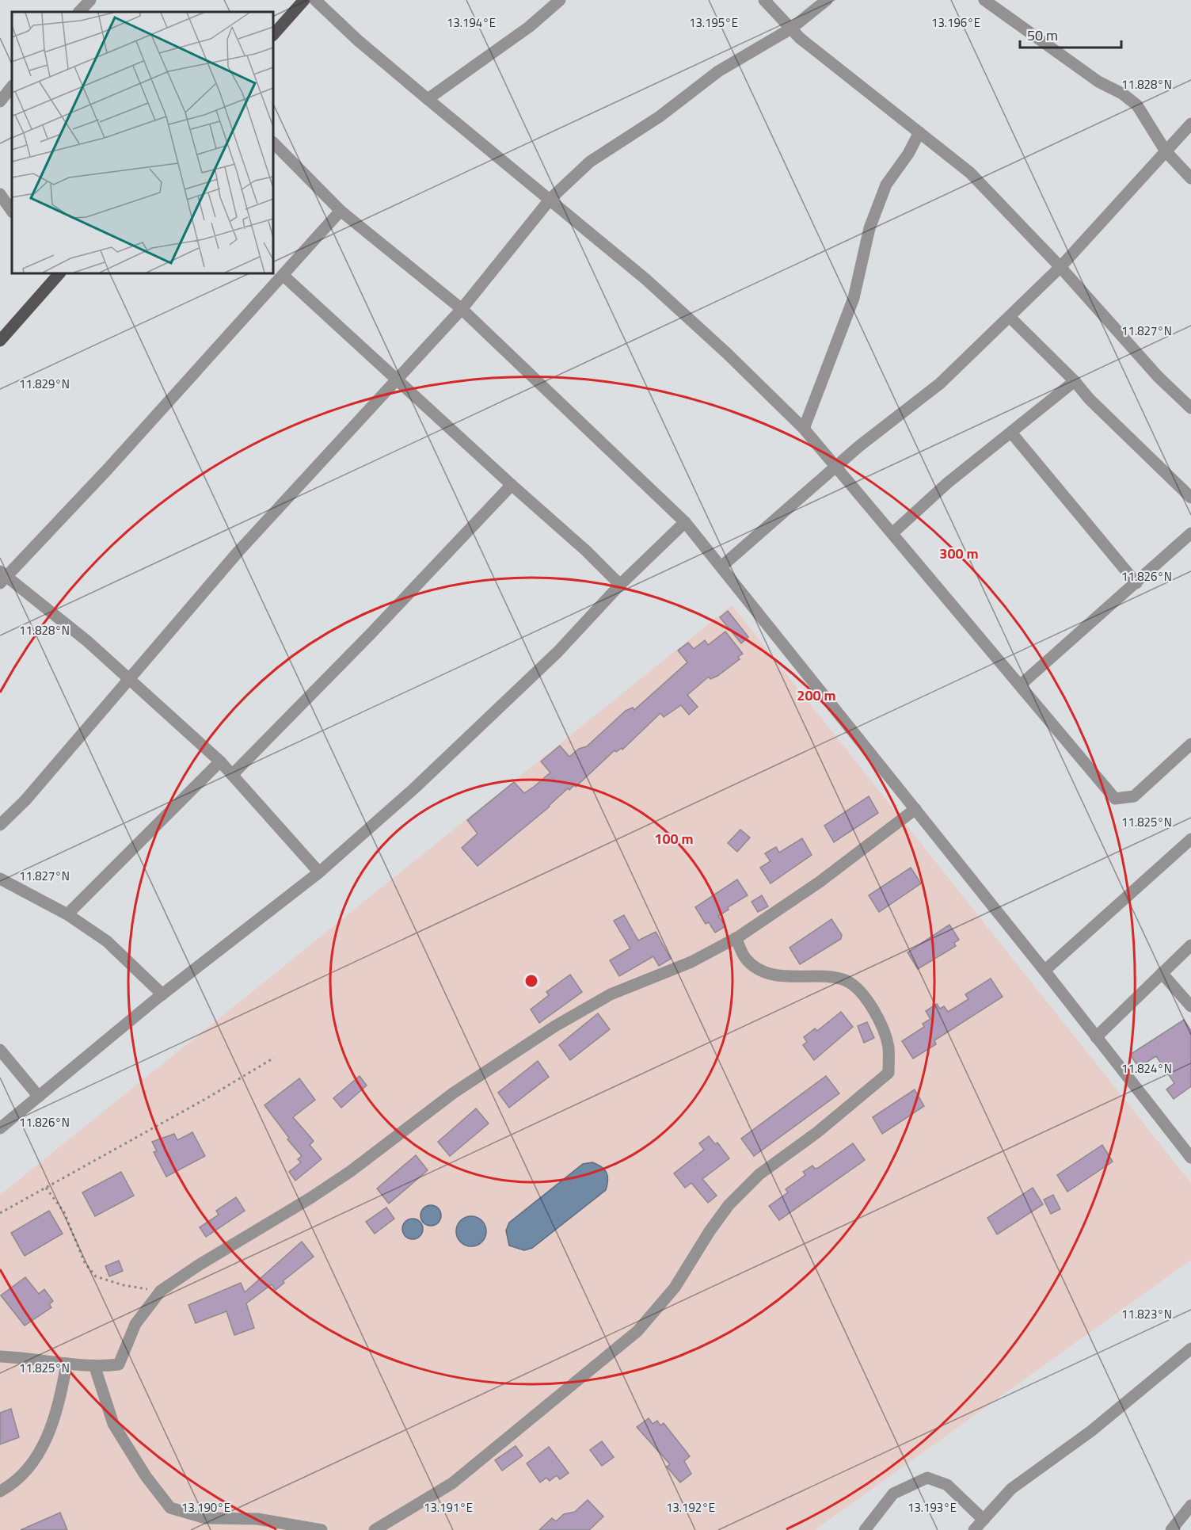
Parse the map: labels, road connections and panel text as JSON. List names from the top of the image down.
{
  "scale_bar": "50 m",
  "coordinates": [
    "13.194°E",
    "13.195°E",
    "13.196°E",
    "11.828°N",
    "11.827°N",
    "11.829°N",
    "11.826°N",
    "11.825°N",
    "11.824°N",
    "11.823°N",
    "13.190°E",
    "13.191°E",
    "13.192°E",
    "13.193°E"
  ],
  "rings": ["300 m", "200 m", "100 m"]
}
